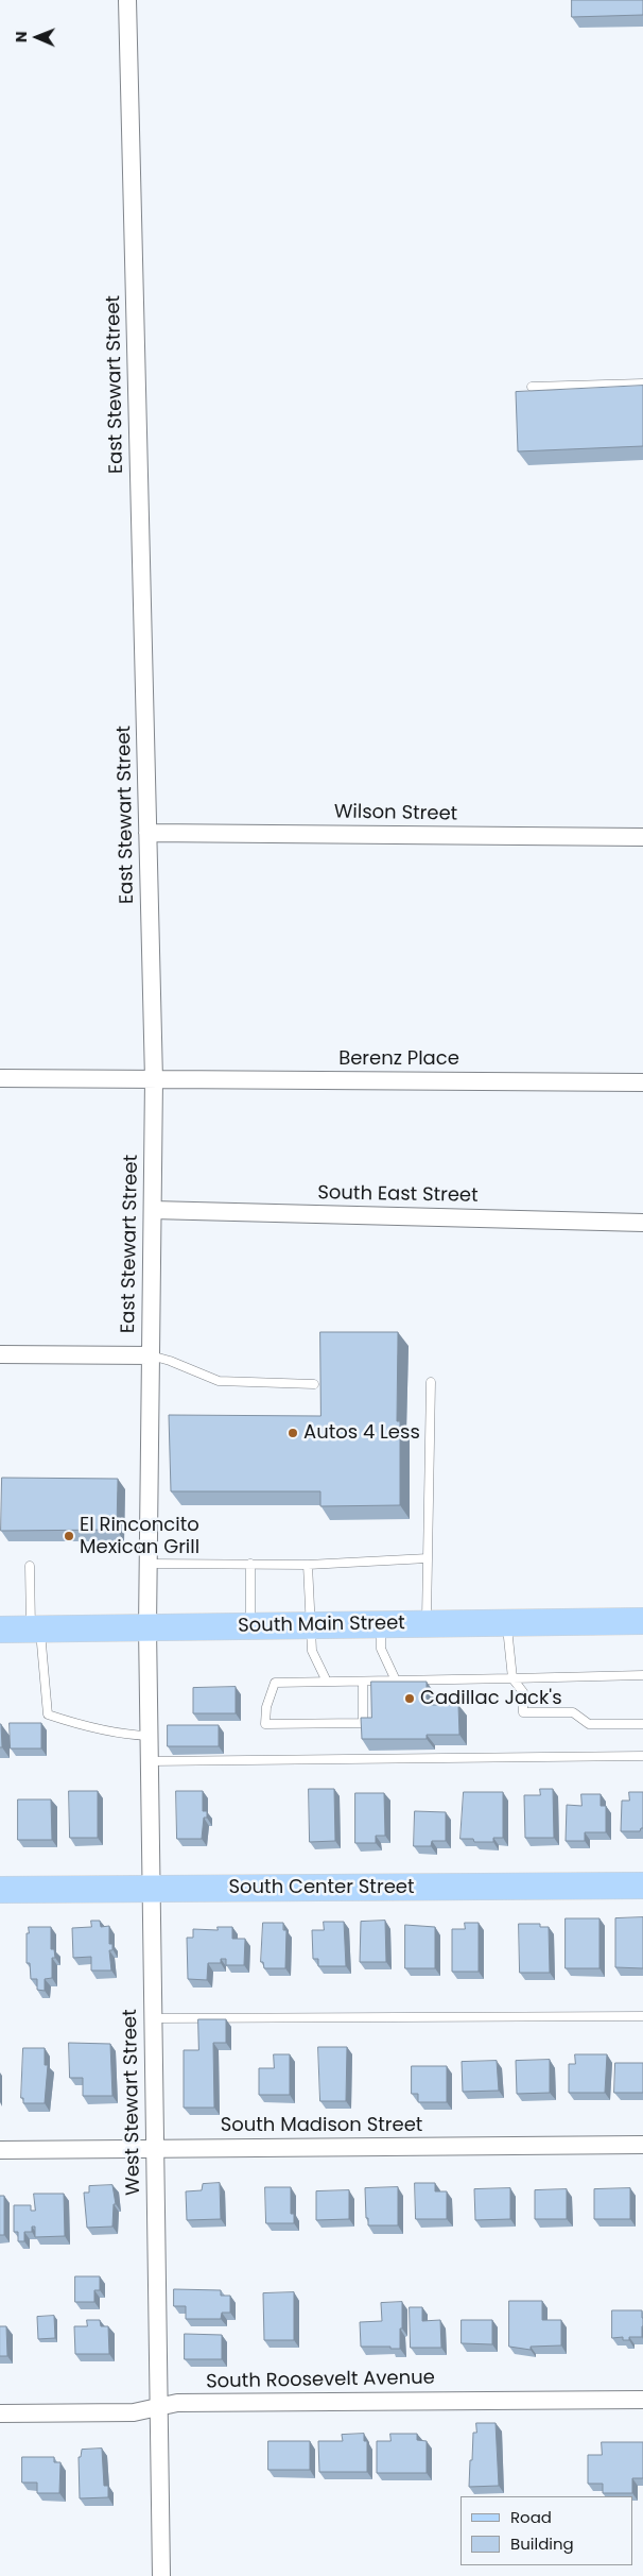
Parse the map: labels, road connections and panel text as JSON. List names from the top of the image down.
{
  "streets": {
    "main road": ["South Main Street", "South Center Street"],
    "street": [
      "East Stewart Street",
      "Wilson Street",
      "Berenz Place",
      "South East Street",
      "West Stewart Street",
      "South Madison Street",
      "South Roosevelt Avenue"
    ]
  },
  "crossings": [
    ["East Stewart Street", "Wilson Street"],
    ["East Stewart Street", "Berenz Place"],
    ["East Stewart Street", "South East Street"],
    ["East Stewart Street", "South Main Street"],
    ["East Stewart Street", "West Stewart Street"],
    ["South Main Street", "West Stewart Street"],
    ["South Center Street", "West Stewart Street"],
    ["West Stewart Street", "South Madison Street"],
    ["West Stewart Street", "South Roosevelt Avenue"]
  ],
  "places": ["Autos 4 Less", "El Rinconcito Mexican Grill", "Cadillac Jack's"],
  "legend": ["Road", "Building"],
  "north": "left"
}
